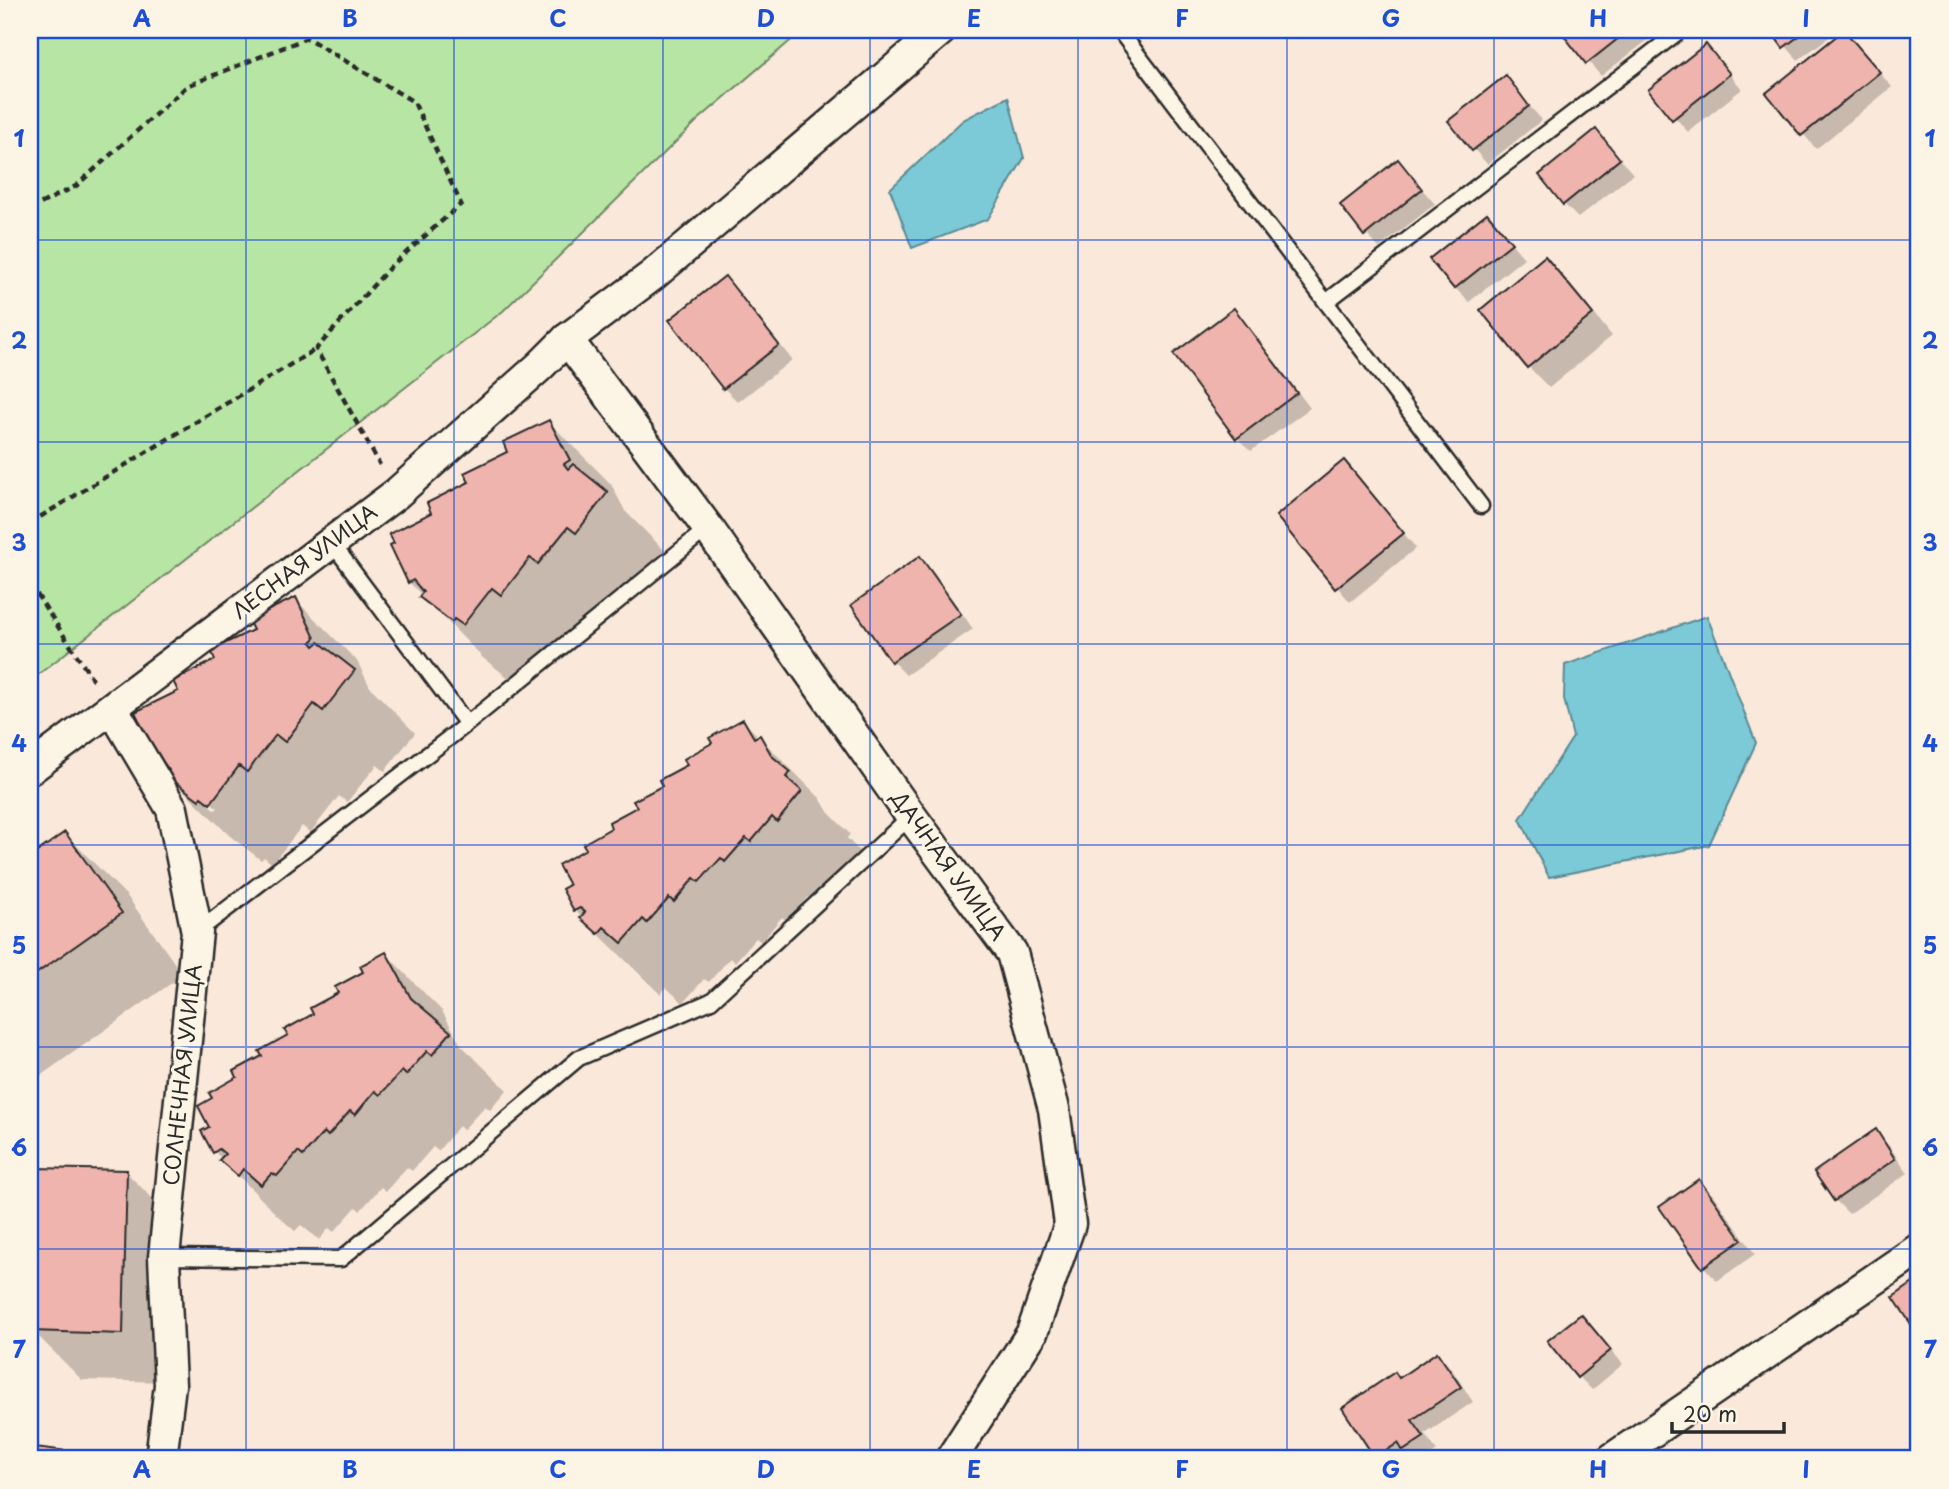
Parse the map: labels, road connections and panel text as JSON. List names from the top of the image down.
{
  "streets": {
    "street": ["ЛЕСНАЯ УЛИЦА", "ДАЧНАЯ УЛИЦА", "СОЛНЕЧНАЯ УЛИЦА"]
  },
  "crossings": [
    ["ЛЕСНАЯ УЛИЦА", "ДАЧНАЯ УЛИЦА"],
    ["ЛЕСНАЯ УЛИЦА", "СОЛНЕЧНАЯ УЛИЦА"]
  ],
  "scale_bar": "20 m",
  "grid": {
    "columns": [
      "A",
      "B",
      "C",
      "D",
      "E",
      "F",
      "G",
      "H",
      "I"
    ],
    "rows": [
      "1",
      "2",
      "3",
      "4",
      "5",
      "6",
      "7"
    ]
  }
}
